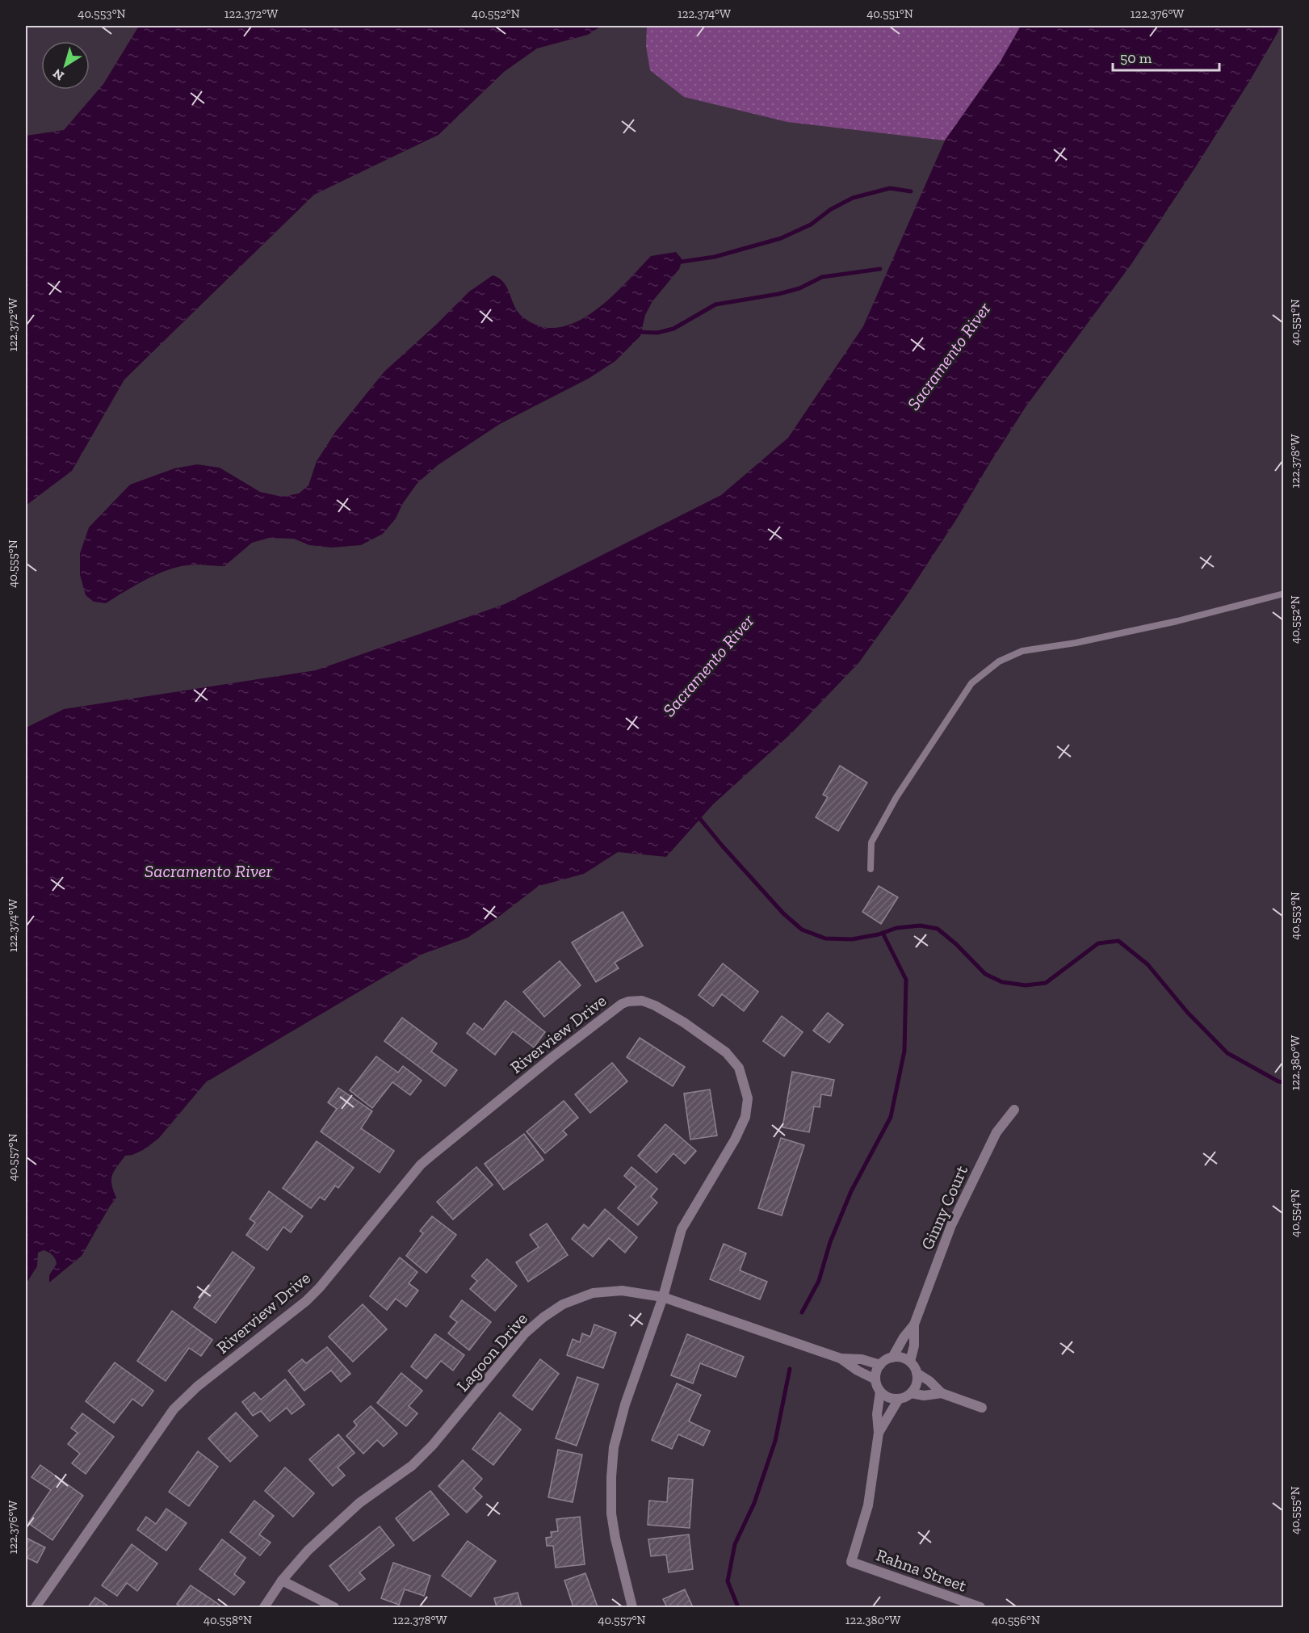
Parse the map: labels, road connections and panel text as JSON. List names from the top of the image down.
{
  "streets": {
    "street": [
      "Riverview Drive",
      "Ginny Court",
      "Lagoon Drive",
      "Rahna Street"
    ]
  },
  "crossings": [
    ["Riverview Drive", "Lagoon Drive"]
  ],
  "water": ["Sacramento River"],
  "scale_bar": "50 m",
  "north": "bottom left",
  "coordinates": [
    "40.553°N",
    "122.372°W",
    "40.552°N",
    "122.374°W",
    "40.551°N",
    "122.376°W",
    "122.378°W",
    "40.555°N",
    "122.380°W",
    "40.557°N",
    "40.554°N",
    "40.558°N",
    "40.556°N"
  ]
}
